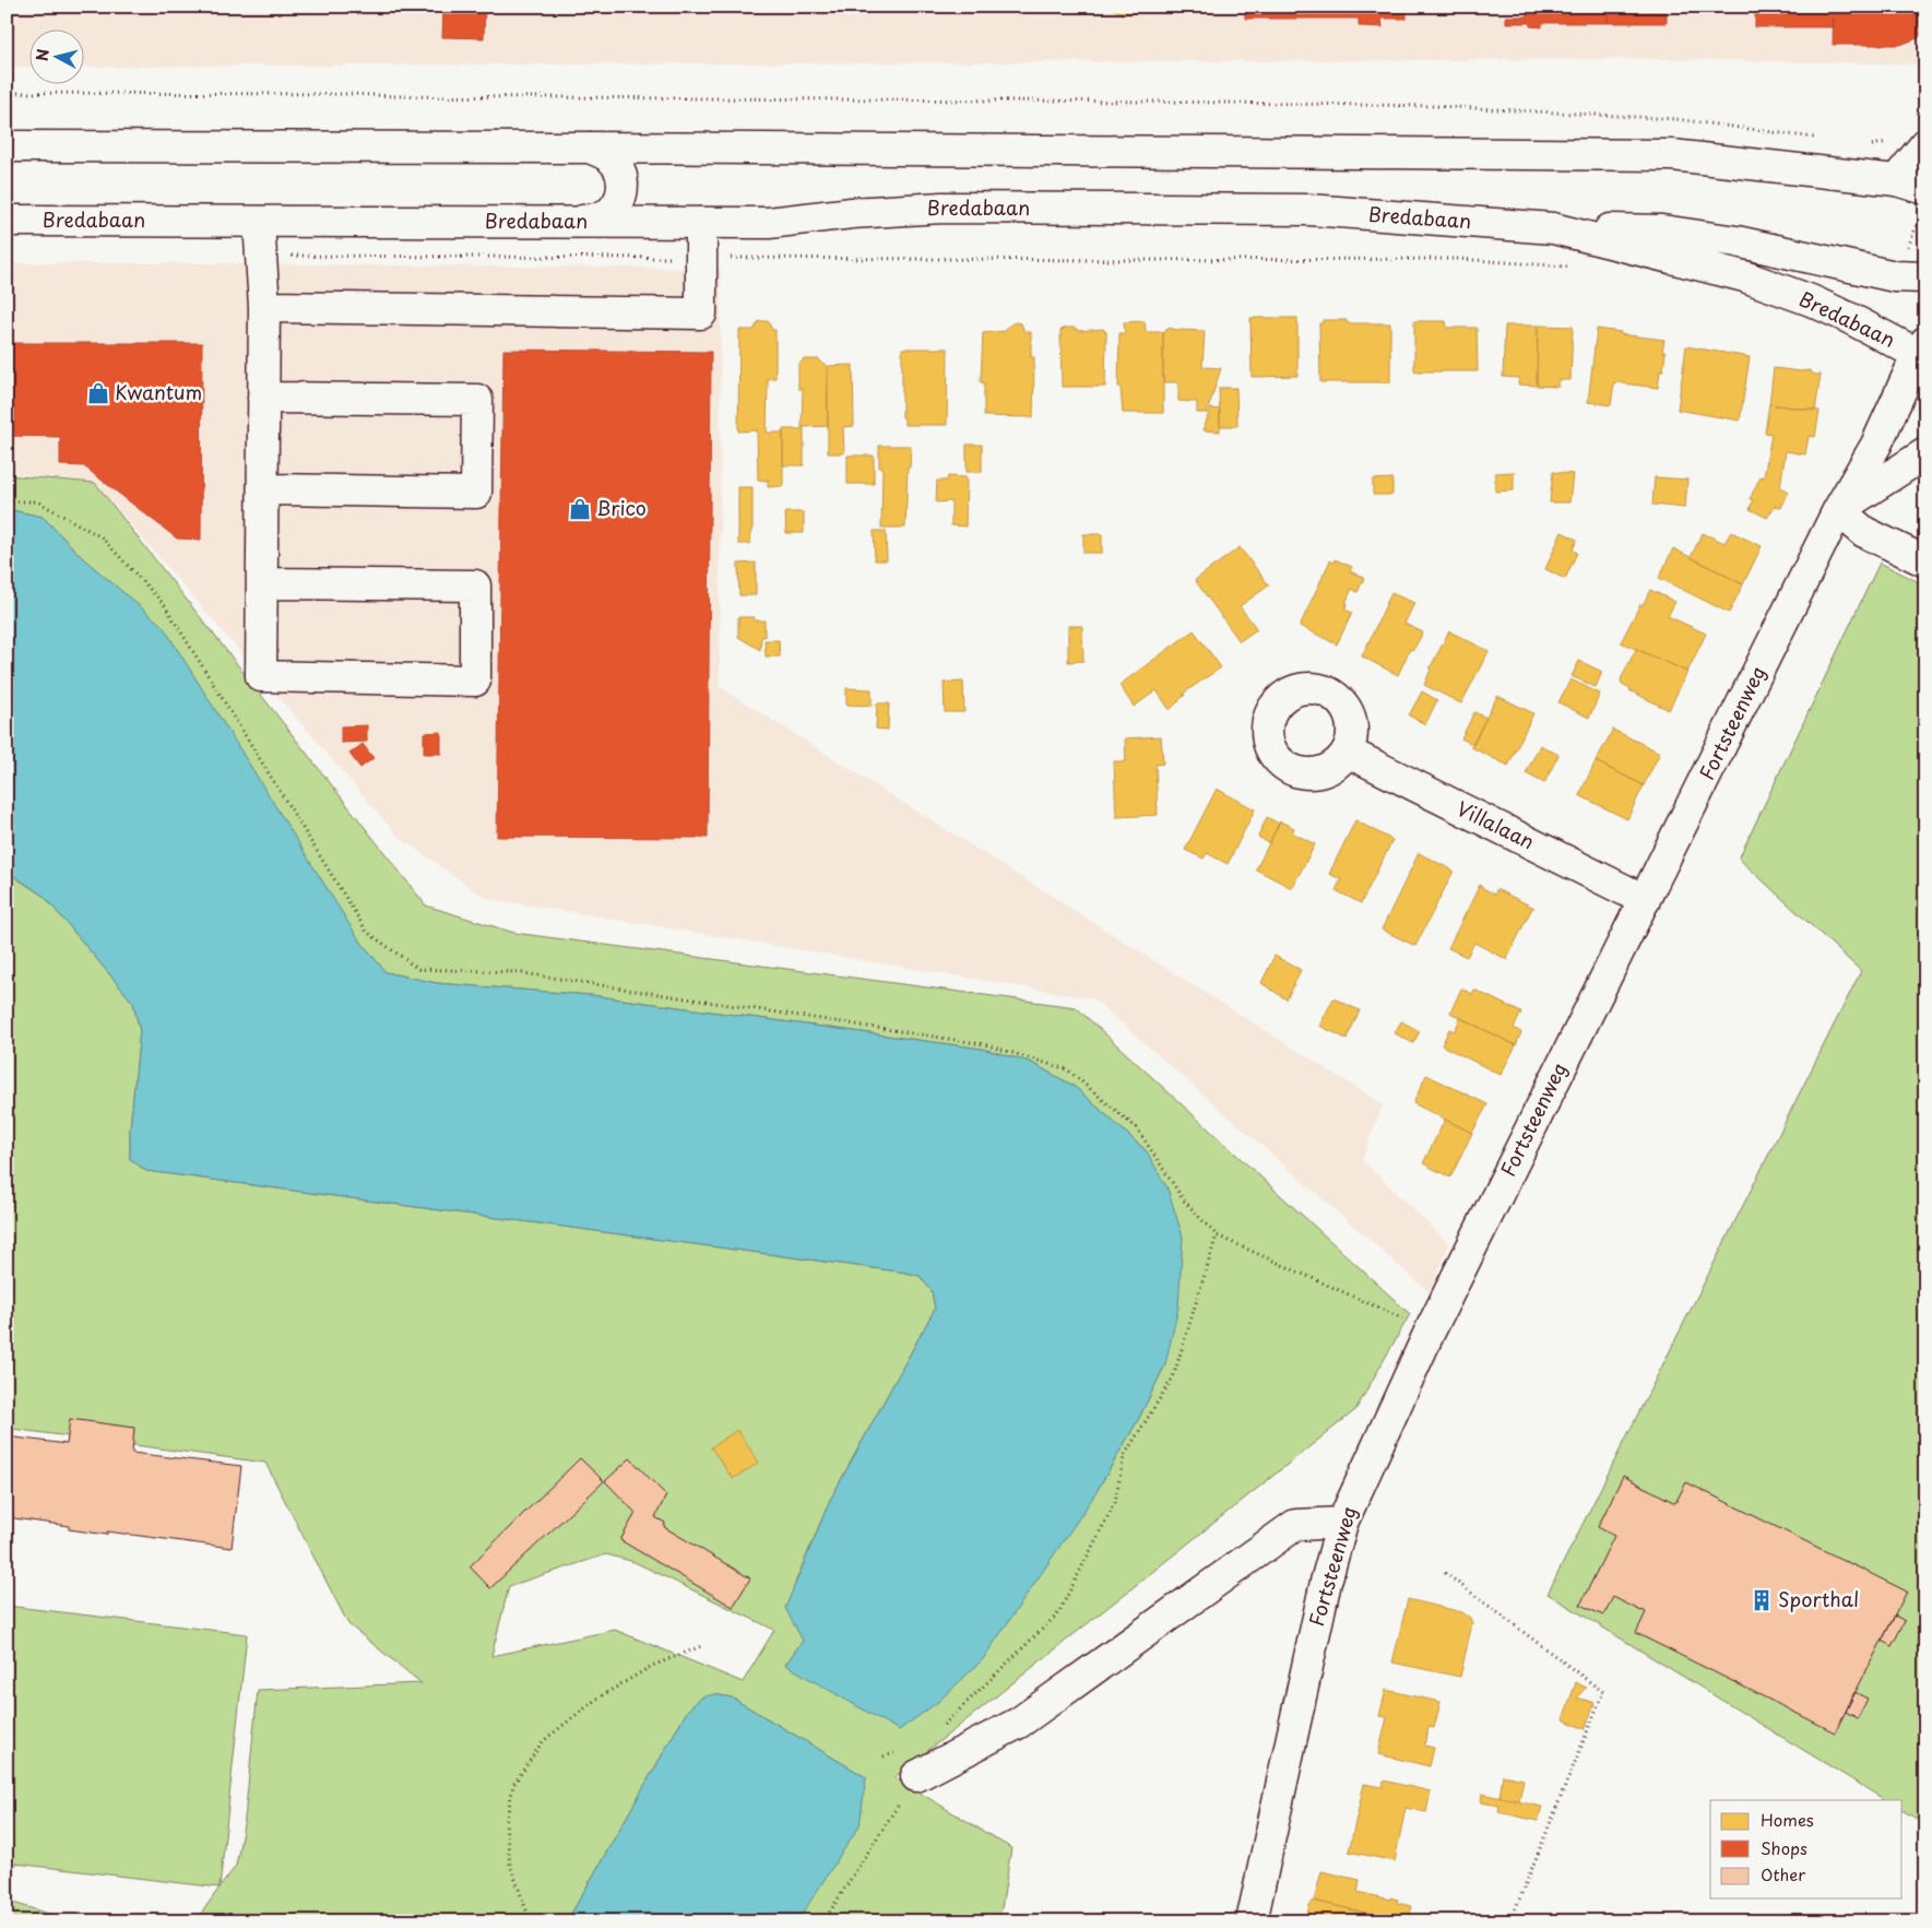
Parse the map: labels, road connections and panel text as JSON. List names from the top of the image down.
{
  "streets": {
    "main road": ["Bredabaan", "Fortsteenweg", "Villalaan"]
  },
  "crossings": [
    ["Bredabaan", "Fortsteenweg"],
    ["Fortsteenweg", "Villalaan"]
  ],
  "places": {
    "shop": ["Kwantum", "Brico"],
    "building": ["Sporthal"]
  },
  "legend": ["Homes", "Shops", "Other"],
  "north": "left"
}
